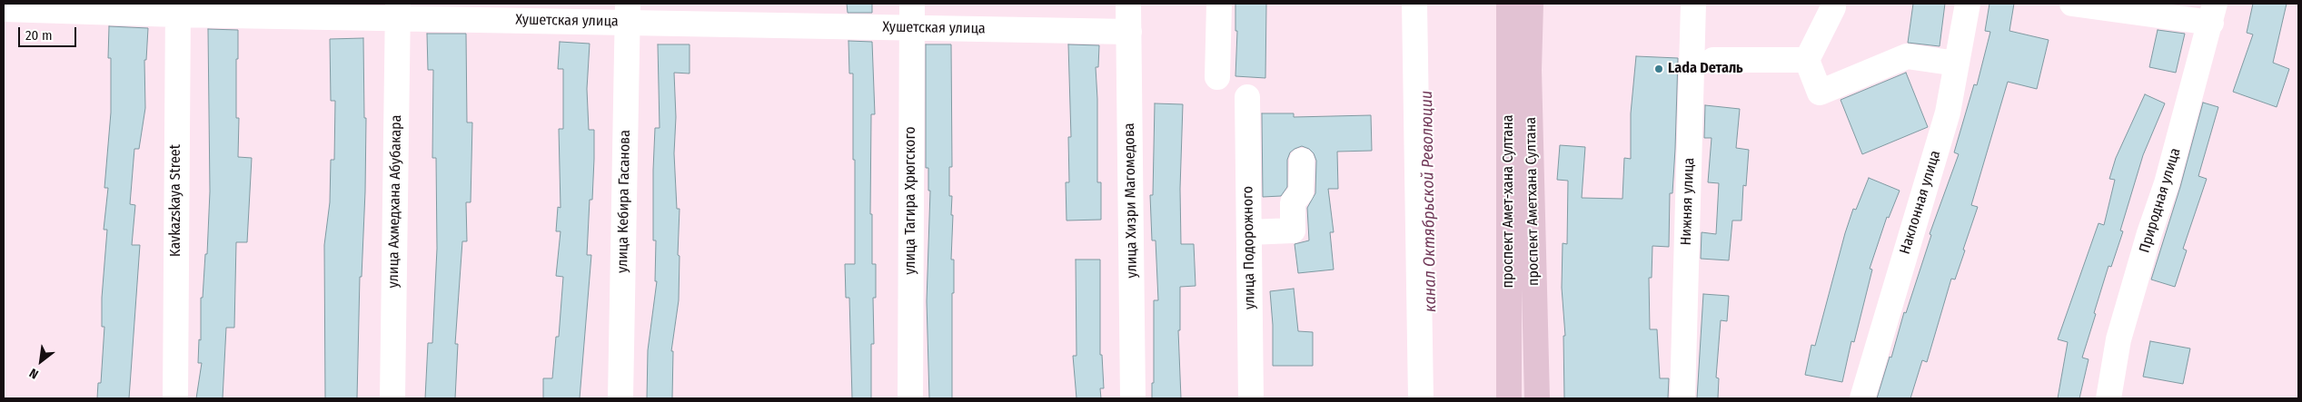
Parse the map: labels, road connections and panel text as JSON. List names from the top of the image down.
{
  "streets": {
    "main road": ["проспект Амет-хана Султана", "проспект Аметхана Султана"],
    "street": [
      "Хушетская улица",
      "Kavkazskaya Street",
      "улица Тагира Хрюгского",
      "улица Хизри Магомедова",
      "Природная улица",
      "улица Ахмедхана Абубакара",
      "улица Кебира Гасанова",
      "Нижняя улица",
      "Наклонная улица",
      "улица Подорожного"
    ]
  },
  "crossings": [
    ["Хушетская улица", "Kavkazskaya Street"],
    ["Хушетская улица", "улица Тагира Хрюгского"],
    ["Хушетская улица", "улица Хизри Магомедова"],
    ["Хушетская улица", "улица Ахмедхана Абубакара"],
    ["Хушетская улица", "улица Кебира Гасанова"]
  ],
  "water": ["канал Октябрьской Революции"],
  "places": ["Lada Dеталь"],
  "scale_bar": "20 m",
  "north": "bottom left"
}
